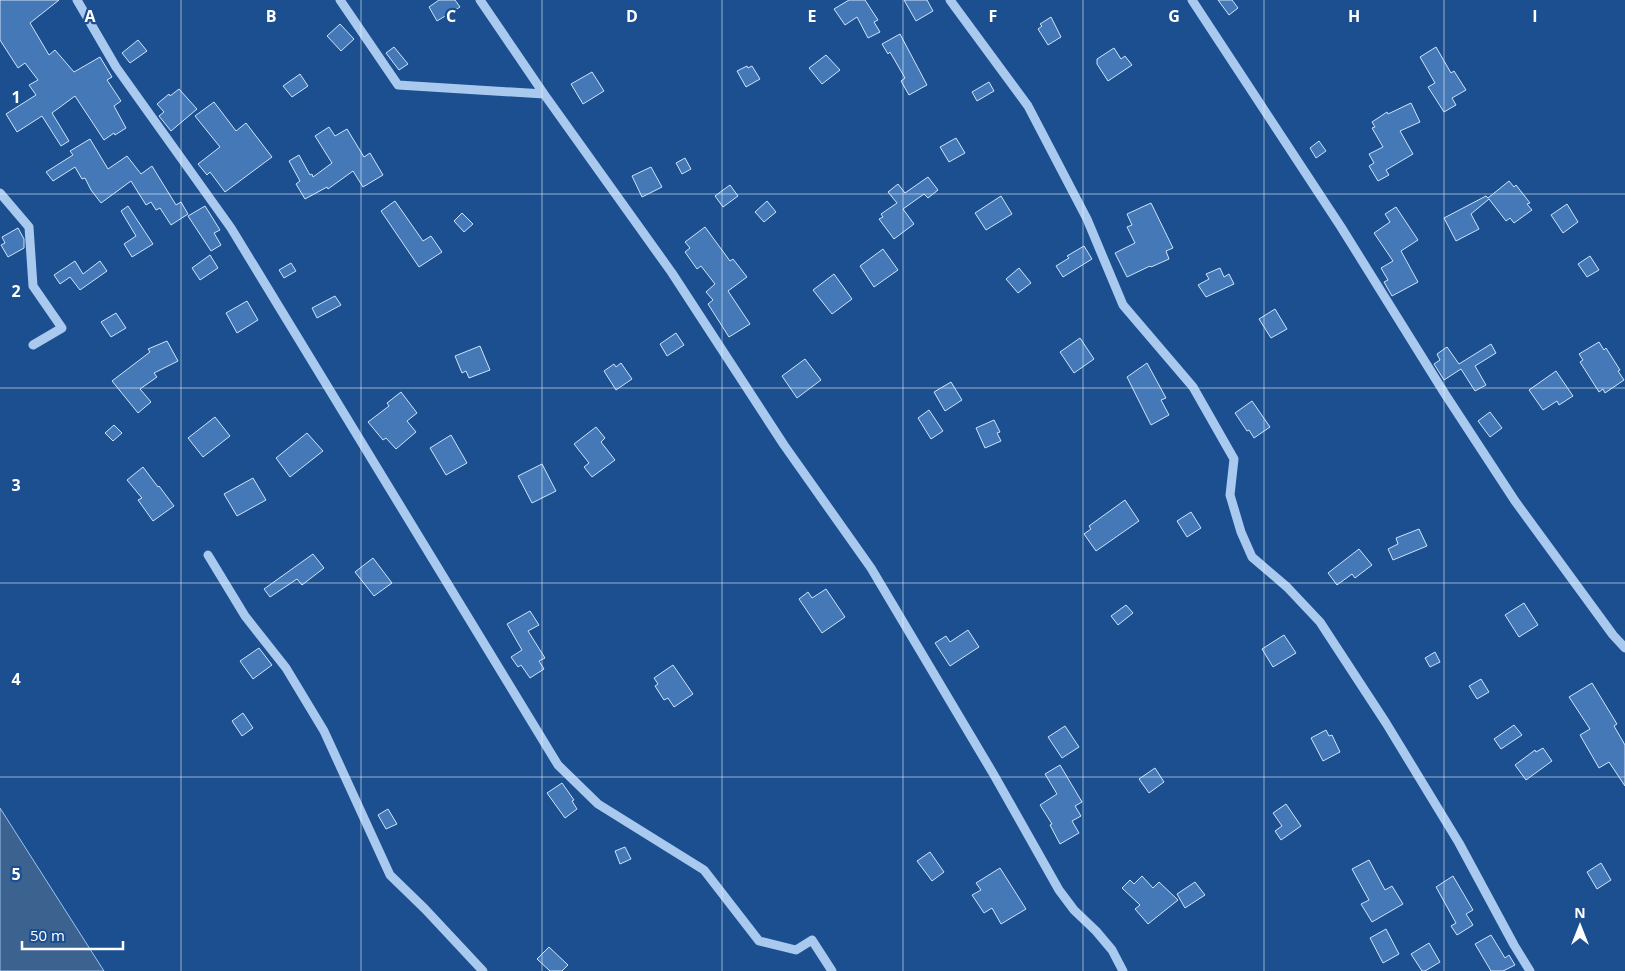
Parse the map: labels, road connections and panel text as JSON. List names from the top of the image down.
{
  "scale_bar": "50 m",
  "north": "top",
  "grid": {
    "columns": [
      "A",
      "B",
      "C",
      "D",
      "E",
      "F",
      "G",
      "H",
      "I"
    ],
    "rows": [
      "1",
      "2",
      "3",
      "4",
      "5"
    ]
  }
}
